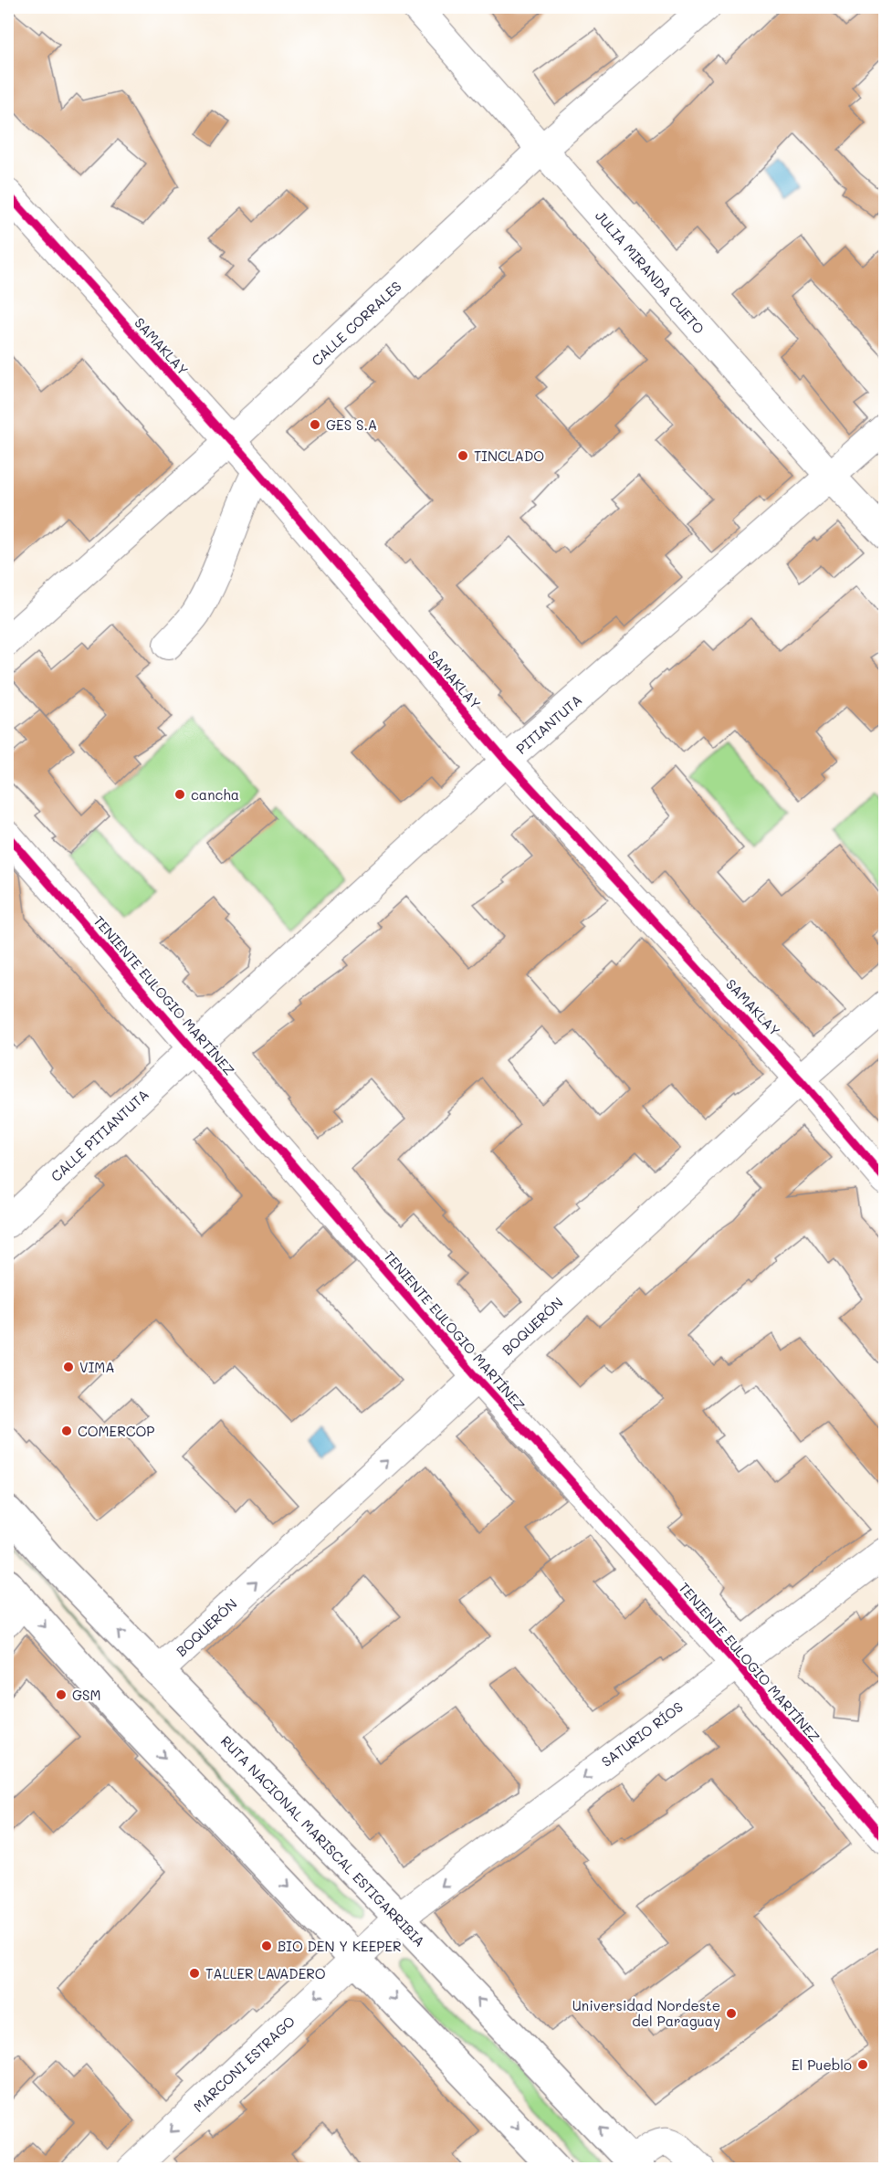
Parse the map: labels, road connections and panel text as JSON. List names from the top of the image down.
{
  "streets": {
    "highway": ["RUTA NACIONAL MARISCAL ESTIGARRIBIA"],
    "street": [
      "JULIA MIRANDA CUETO",
      "CALLE CORRALES",
      "SAMAKLAY",
      "PITIANTUTA",
      "TENIENTE EULOGIO MARTÍNEZ",
      "CALLE PITIANTUTA",
      "BOQUERÓN",
      "SATURIO RÍOS",
      "MARCONI ESTRAGO"
    ]
  },
  "crossings": [
    ["JULIA MIRANDA CUETO", "CALLE CORRALES"],
    ["JULIA MIRANDA CUETO", "PITIANTUTA"],
    ["CALLE CORRALES", "SAMAKLAY"],
    ["SAMAKLAY", "PITIANTUTA"],
    ["SAMAKLAY", "BOQUERÓN"],
    ["PITIANTUTA", "TENIENTE EULOGIO MARTÍNEZ"],
    ["PITIANTUTA", "CALLE PITIANTUTA"],
    ["TENIENTE EULOGIO MARTÍNEZ", "CALLE PITIANTUTA"],
    ["TENIENTE EULOGIO MARTÍNEZ", "BOQUERÓN"],
    ["TENIENTE EULOGIO MARTÍNEZ", "SATURIO RÍOS"],
    ["BOQUERÓN", "RUTA NACIONAL MARISCAL ESTIGARRIBIA"],
    ["SATURIO RÍOS", "RUTA NACIONAL MARISCAL ESTIGARRIBIA"],
    ["SATURIO RÍOS", "MARCONI ESTRAGO"]
  ],
  "one_way": ["BOQUERÓN", "SATURIO RÍOS", "MARCONI ESTRAGO"],
  "places": [
    "GES S.A",
    "TINCLADO",
    "cancha",
    "VIMA",
    "COMERCOP",
    "GSM",
    "BIO DEN Y KEEPER",
    "TALLER LAVADERO",
    "Universidad Nordeste del Paraguay",
    "El Pueblo"
  ]
}
